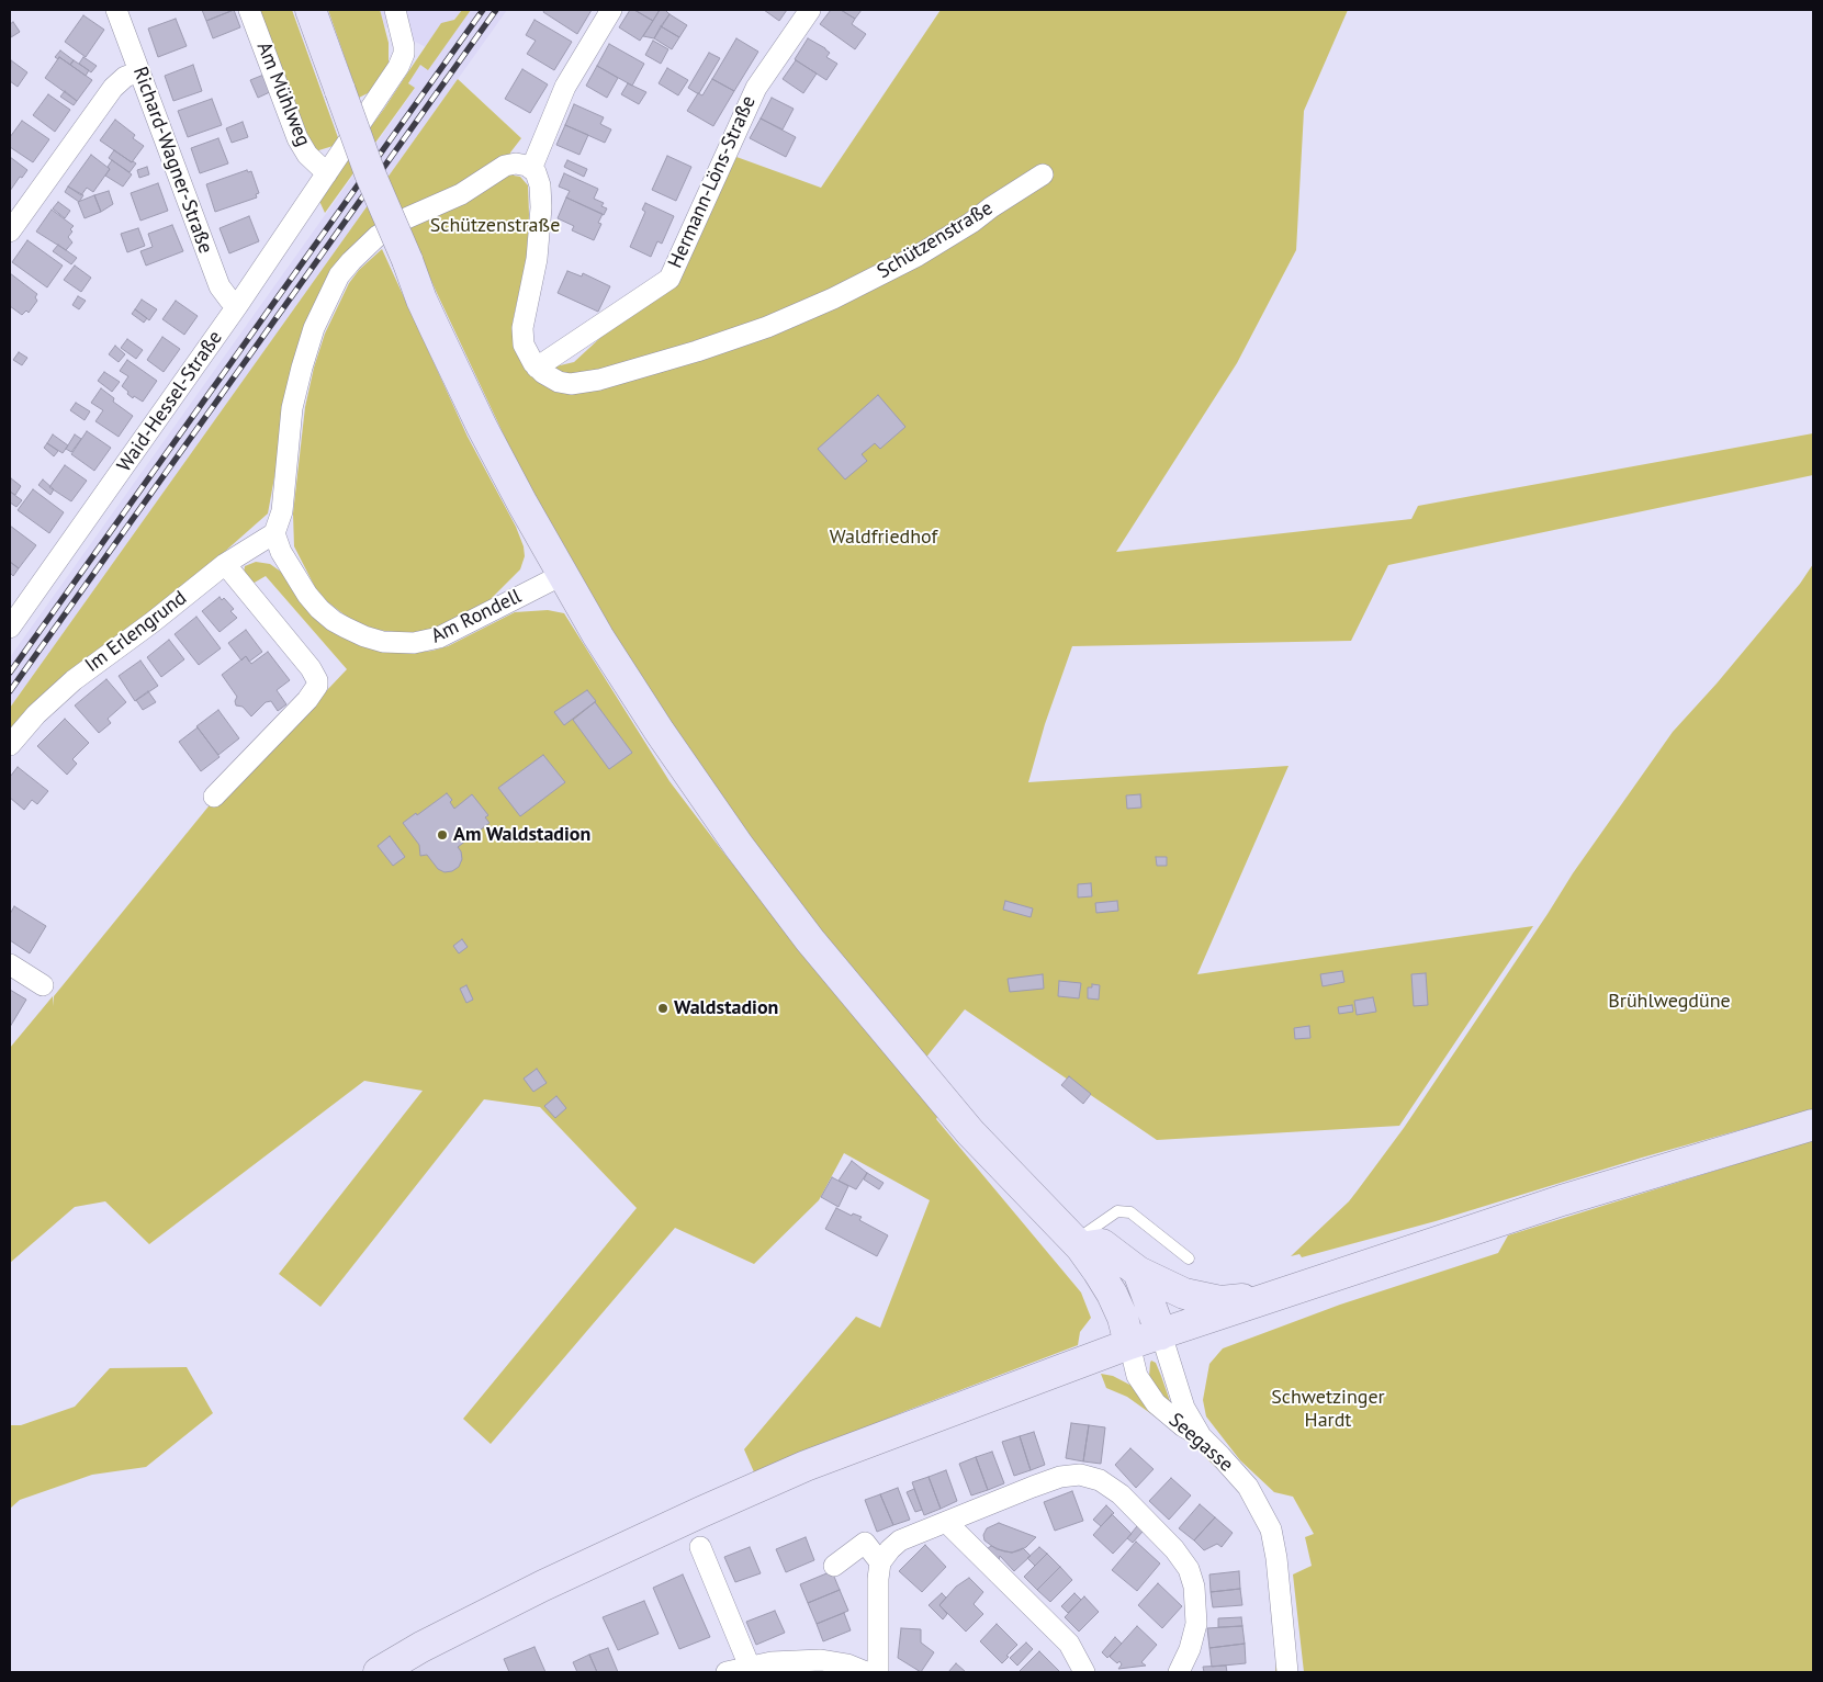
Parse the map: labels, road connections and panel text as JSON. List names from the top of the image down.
{
  "streets": {
    "street": [
      "Am Mühlweg",
      "Richard-Wagner-Straße",
      "Hermann-Löns-Straße",
      "Schützenstraße",
      "Waid-Hessel-Straße",
      "Am Rondell",
      "Im Erlengrund",
      "Seegasse"
    ]
  },
  "crossings": [
    ["Am Mühlweg", "Waid-Hessel-Straße"],
    ["Richard-Wagner-Straße", "Waid-Hessel-Straße"],
    ["Hermann-Löns-Straße", "Schützenstraße"],
    ["Am Rondell", "Im Erlengrund"]
  ],
  "parks": [
    "Schützenstraße",
    "Waldfriedhof",
    "Brühlwegdüne",
    "Schwetzinger Hardt"
  ],
  "places": ["Am Waldstadion", "Waldstadion"]
}
